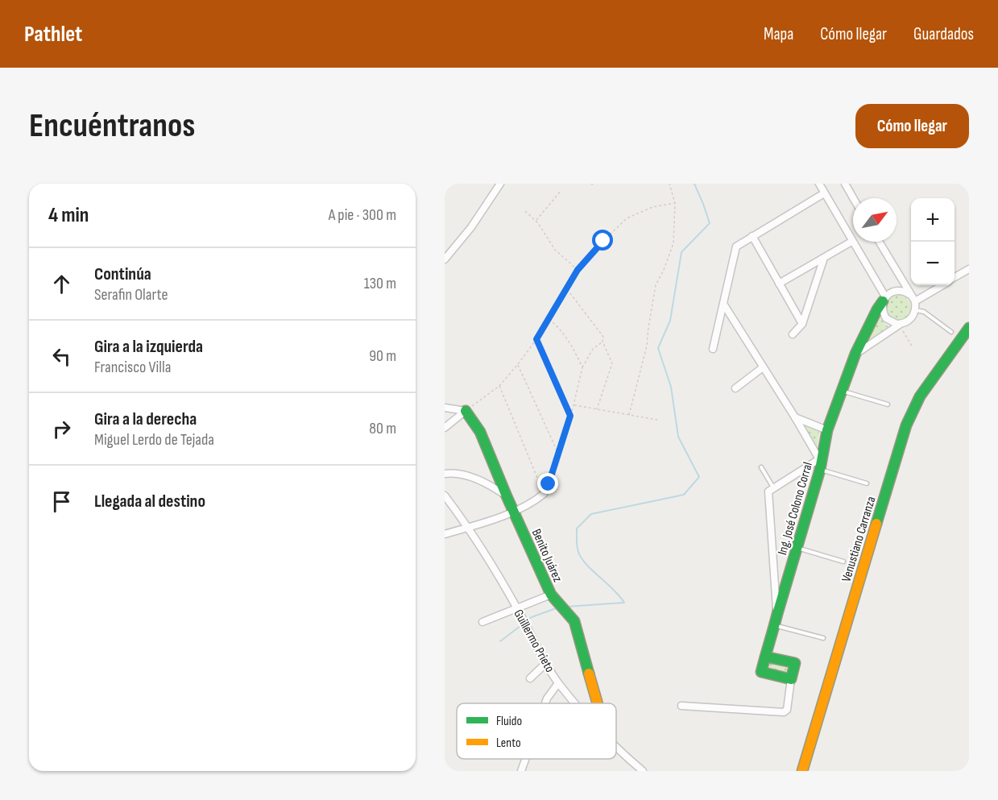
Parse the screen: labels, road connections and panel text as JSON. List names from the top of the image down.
{
  "streets": {
    "street": [
      "Ing. José Colono Corral",
      "Venustiano Carranza",
      "Benito Juárez",
      "Guillermo Prieto"
    ]
  },
  "legend": ["Fluido", "Lento"],
  "north": "top right",
  "page": {
    "header": "Pathlet",
    "nav": ["Mapa", "Cómo llegar", "Guardados"],
    "buttons": "Cómo llegar",
    "title": "Encuéntranos",
    "heading": ["4 min", "A pie · 300 m"],
    "map_buttons": ["+", "−"],
    "list": [
      ["Continúa", "Serafin Olarte", "130 m"],
      ["Gira a la izquierda", "Francisco Villa", "90 m"],
      ["Gira a la derecha", "Miguel Lerdo de Tejada", "80 m"],
      "Llegada al destino"
    ]
  }
}
